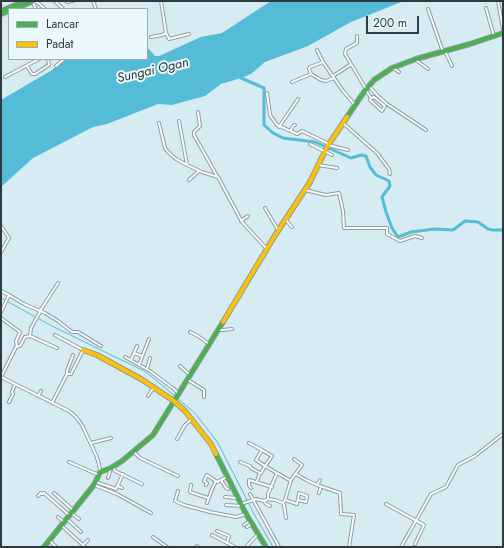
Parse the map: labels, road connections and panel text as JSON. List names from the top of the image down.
{
  "water": ["Sungai Ogan"],
  "legend": ["Lancar", "Padat"],
  "scale_bar": "200 m"
}
